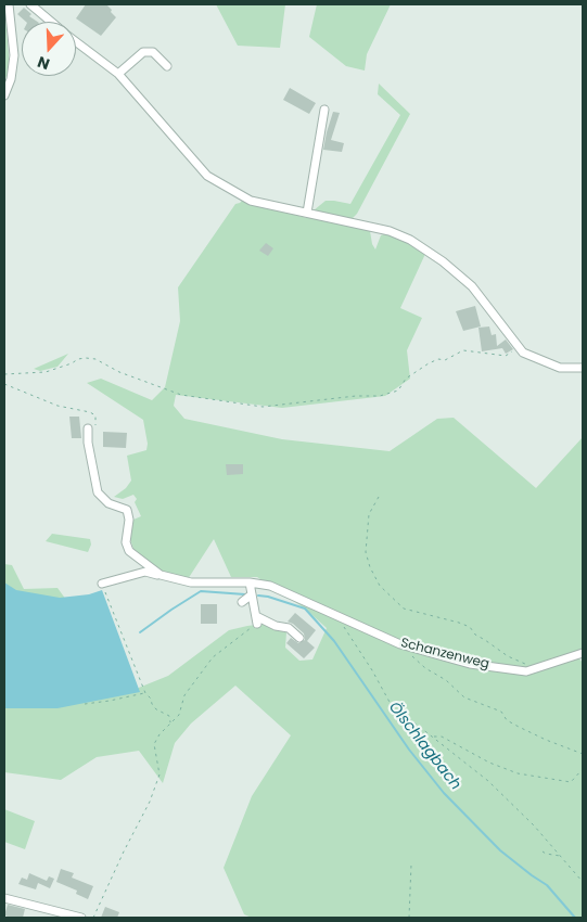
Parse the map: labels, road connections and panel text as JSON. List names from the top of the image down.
{
  "streets": {
    "street": ["Schanzenweg"]
  },
  "water": ["Ölschlagbach"],
  "north": "bottom"
}
